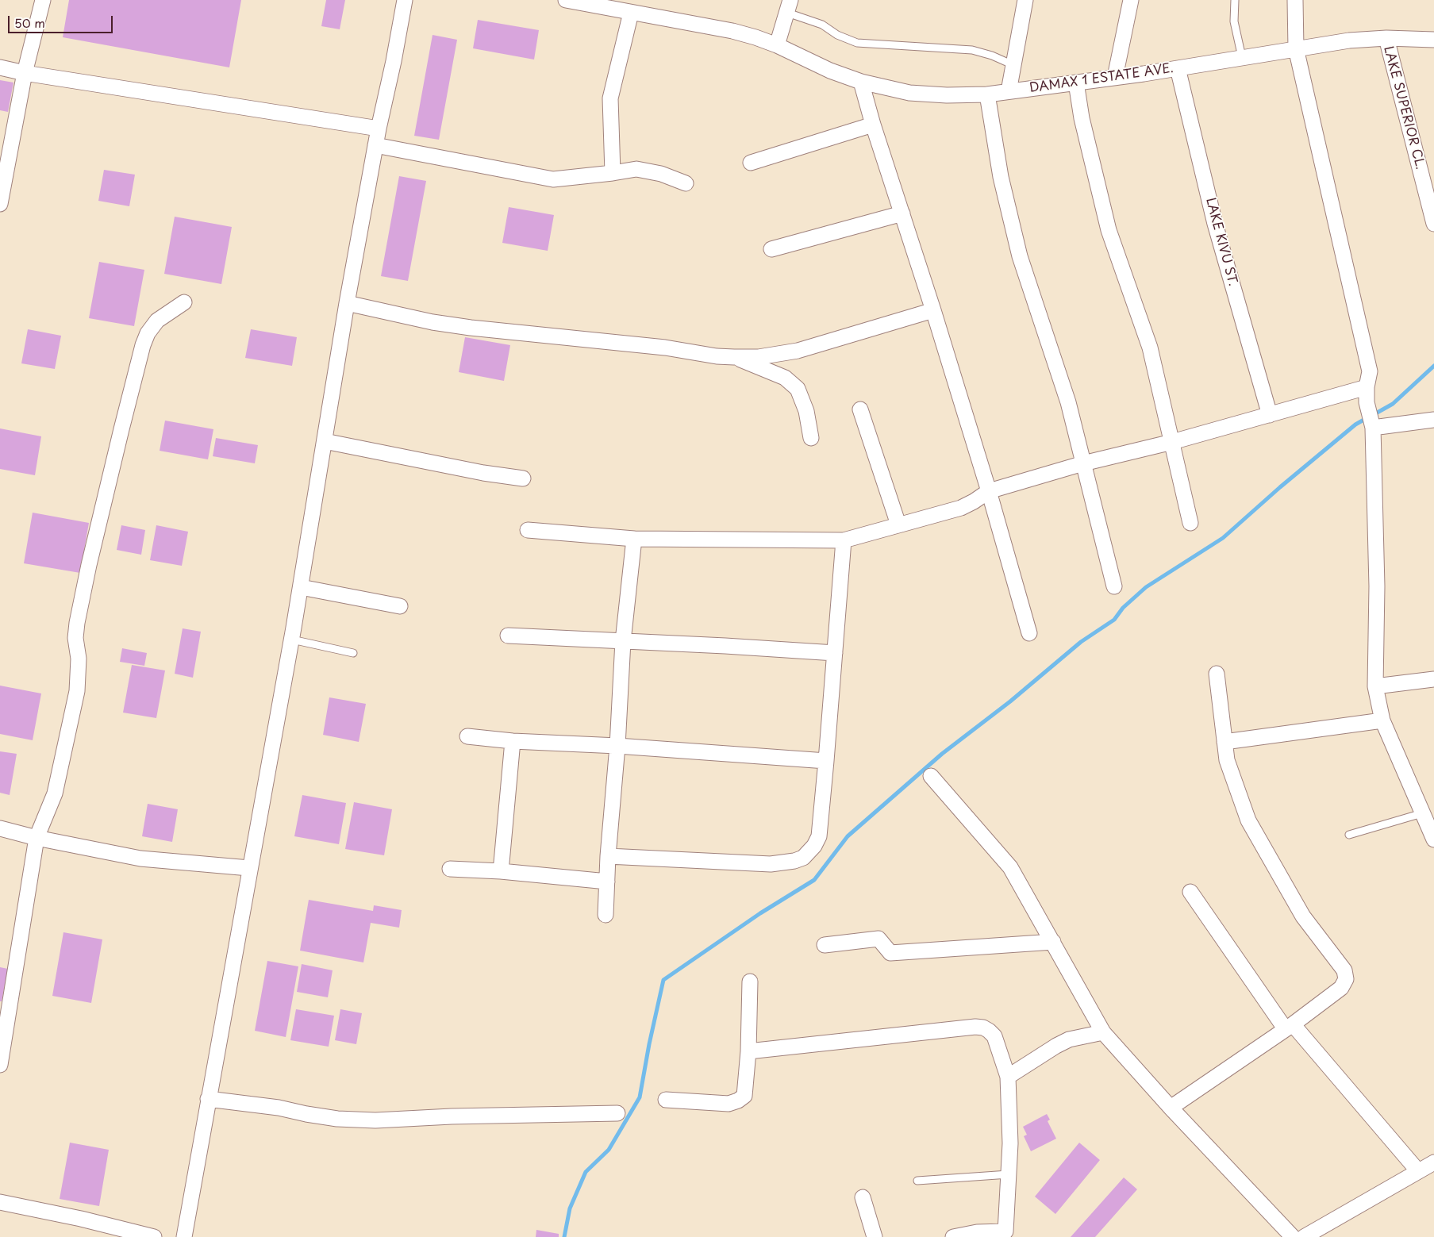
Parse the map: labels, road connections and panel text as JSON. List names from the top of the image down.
{
  "streets": {
    "street": ["DAMAX 1 ESTATE AVE.", "LAKE SUPERIOR CL.", "LAKE KIVU ST."]
  },
  "crossings": [
    ["DAMAX 1 ESTATE AVE.", "LAKE SUPERIOR CL."],
    ["DAMAX 1 ESTATE AVE.", "LAKE KIVU ST."]
  ],
  "scale_bar": "50 m"
}
